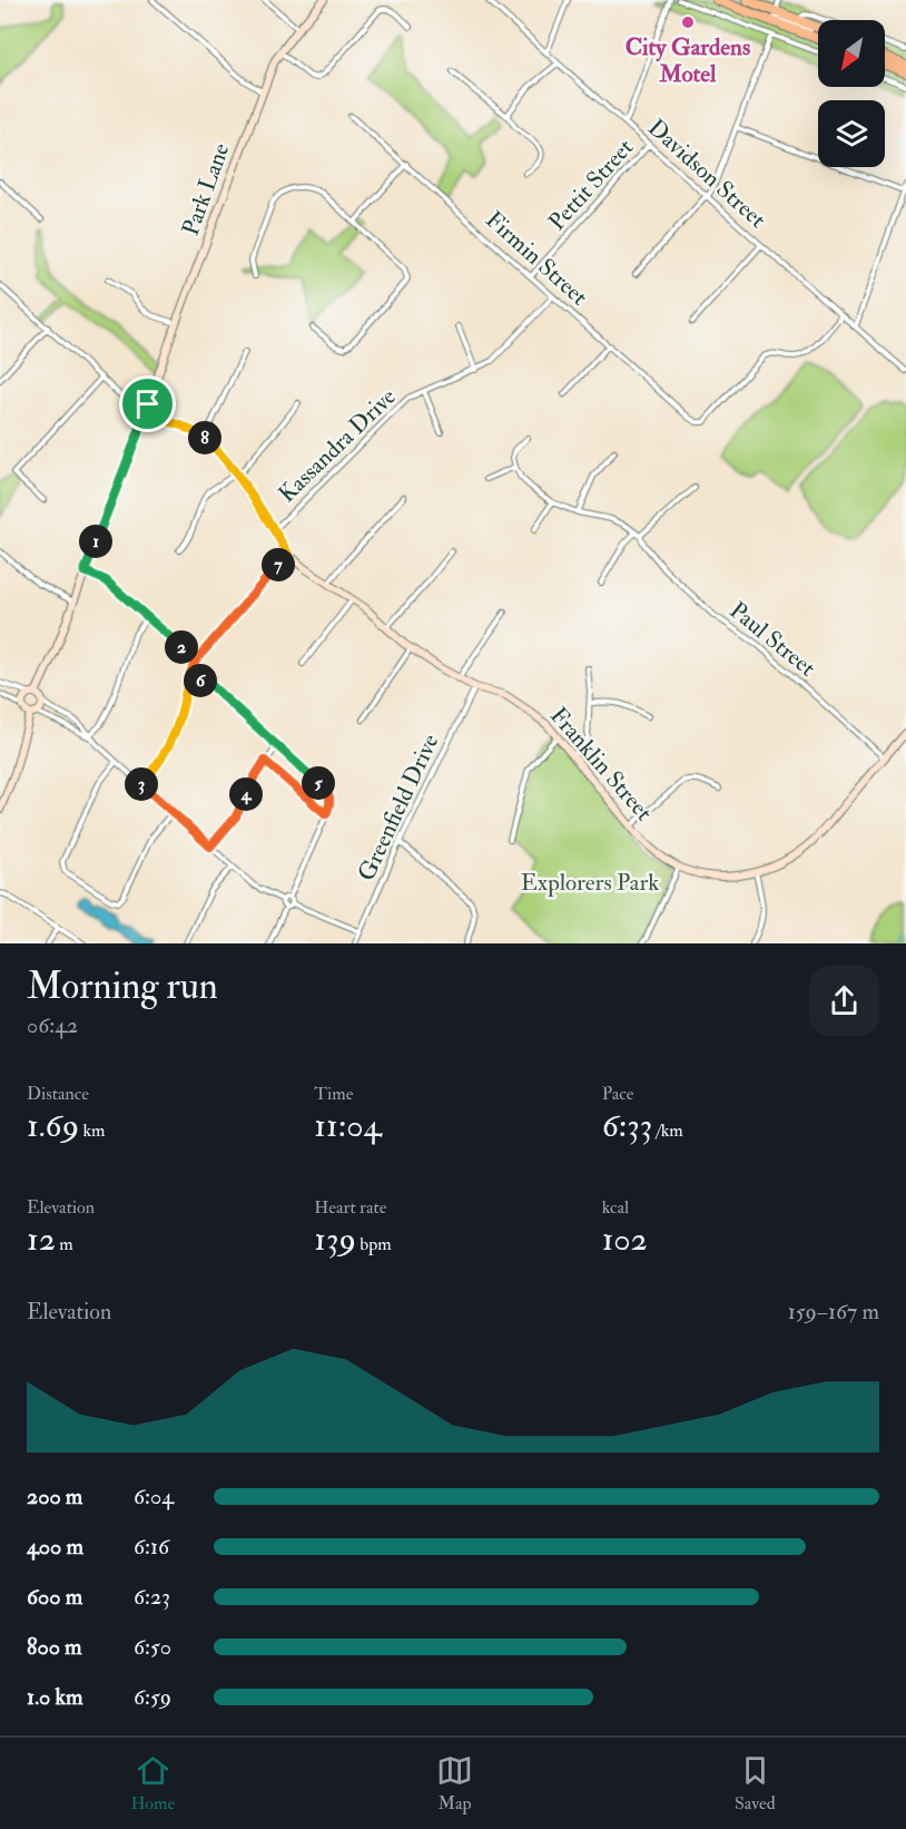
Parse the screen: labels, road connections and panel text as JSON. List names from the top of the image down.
{
  "streets": {
    "street": [
      "Davidson Street",
      "Pettit Street",
      "Park Lane",
      "Firmin Street",
      "Kassandra Drive",
      "Paul Street",
      "Franklin Street",
      "Greenfield Drive"
    ]
  },
  "crossings": [
    ["Davidson Street", "Pettit Street"],
    ["Davidson Street", "Firmin Street"],
    ["Pettit Street", "Firmin Street"],
    ["Park Lane", "Franklin Street"],
    ["Firmin Street", "Kassandra Drive"],
    ["Kassandra Drive", "Franklin Street"],
    ["Paul Street", "Franklin Street"],
    ["Franklin Street", "Greenfield Drive"]
  ],
  "parks": ["Explorers Park"],
  "places": ["City Gardens Motel"],
  "north": "bottom left",
  "page": {
    "pins": [
      "8",
      "1",
      "7",
      "2",
      "6",
      "5",
      "3",
      "4"
    ],
    "heading": ["Morning run", "06:42"],
    "stats": [
      ["Distance", "1.69 km"],
      ["Time", "11:04"],
      ["Pace", "6:33 /km"],
      ["Elevation", "12 m"],
      ["Heart rate", "139 bpm"],
      ["kcal", "102"]
    ],
    "chart": ["Elevation", "159–167 m"],
    "list": [
      {
        "name": "200 m",
        "note": "6:04"
      },
      {
        "name": "400 m",
        "note": "6:16"
      },
      {
        "name": "600 m",
        "note": "6:23"
      },
      {
        "name": "800 m",
        "note": "6:50"
      },
      {
        "name": "1.0 km",
        "note": "6:59"
      }
    ],
    "tabs": ["Home", "Map", "Saved"]
  }
}
